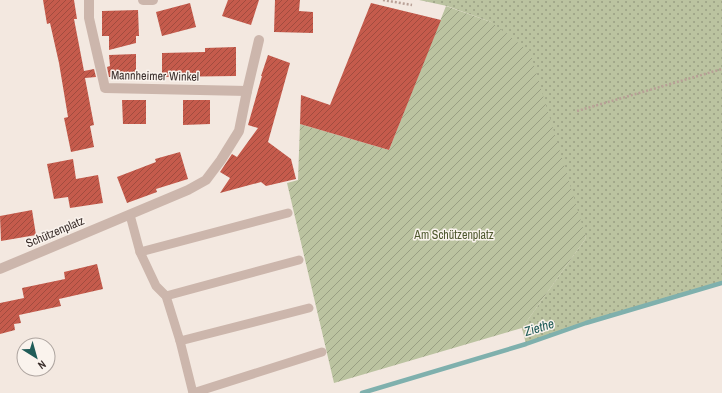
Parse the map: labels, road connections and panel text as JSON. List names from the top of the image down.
{
  "streets": {
    "street": ["Mannheimer Winkel", "Schützenplatz"]
  },
  "water": ["Ziethe"],
  "parks": ["Am Schützenplatz"],
  "north": "bottom right"
}
